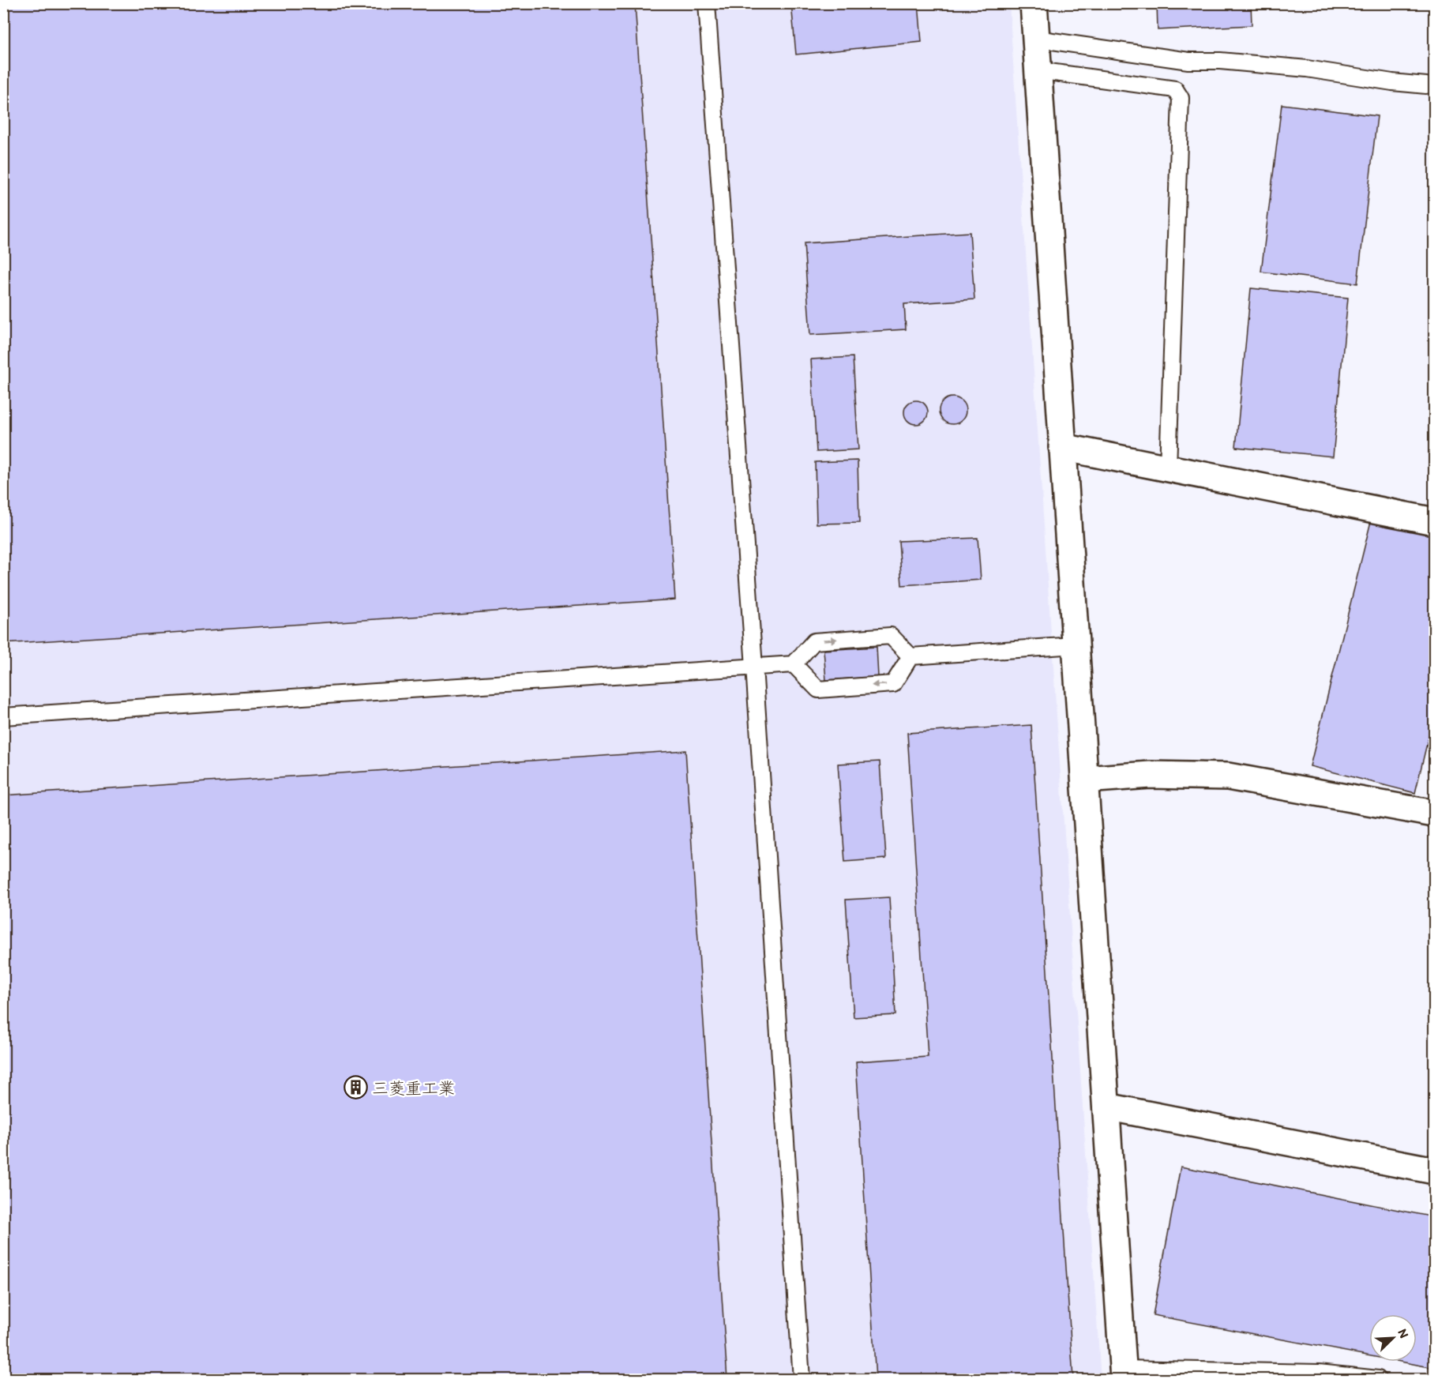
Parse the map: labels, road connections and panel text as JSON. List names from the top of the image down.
{
  "places": {
    "building": ["三菱重工業"]
  },
  "north": "top right"
}
